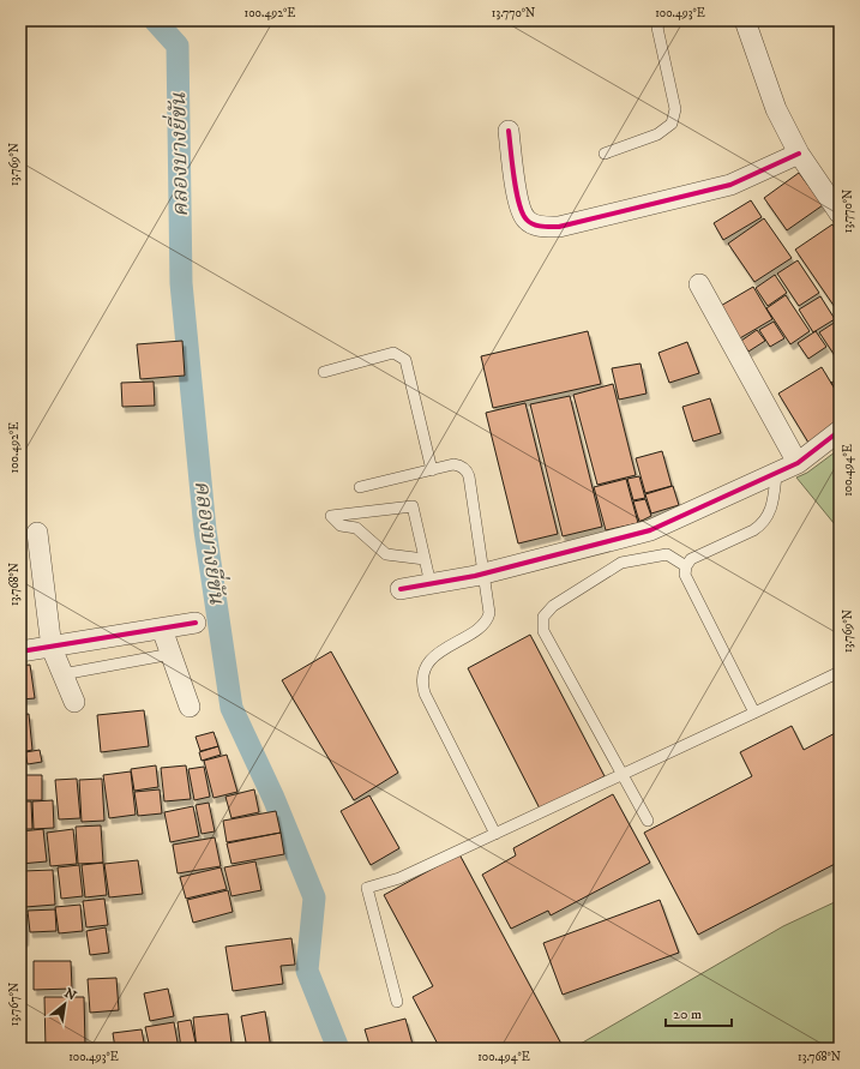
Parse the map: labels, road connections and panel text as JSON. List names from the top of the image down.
{
  "water": ["คลองบางยี่ขัน"],
  "scale_bar": "20 m",
  "north": "top right",
  "coordinates": [
    "100.492°E",
    "13.770°N",
    "100.493°E",
    "13.769°N",
    "100.494°E",
    "13.768°N",
    "13.767°N"
  ]
}
